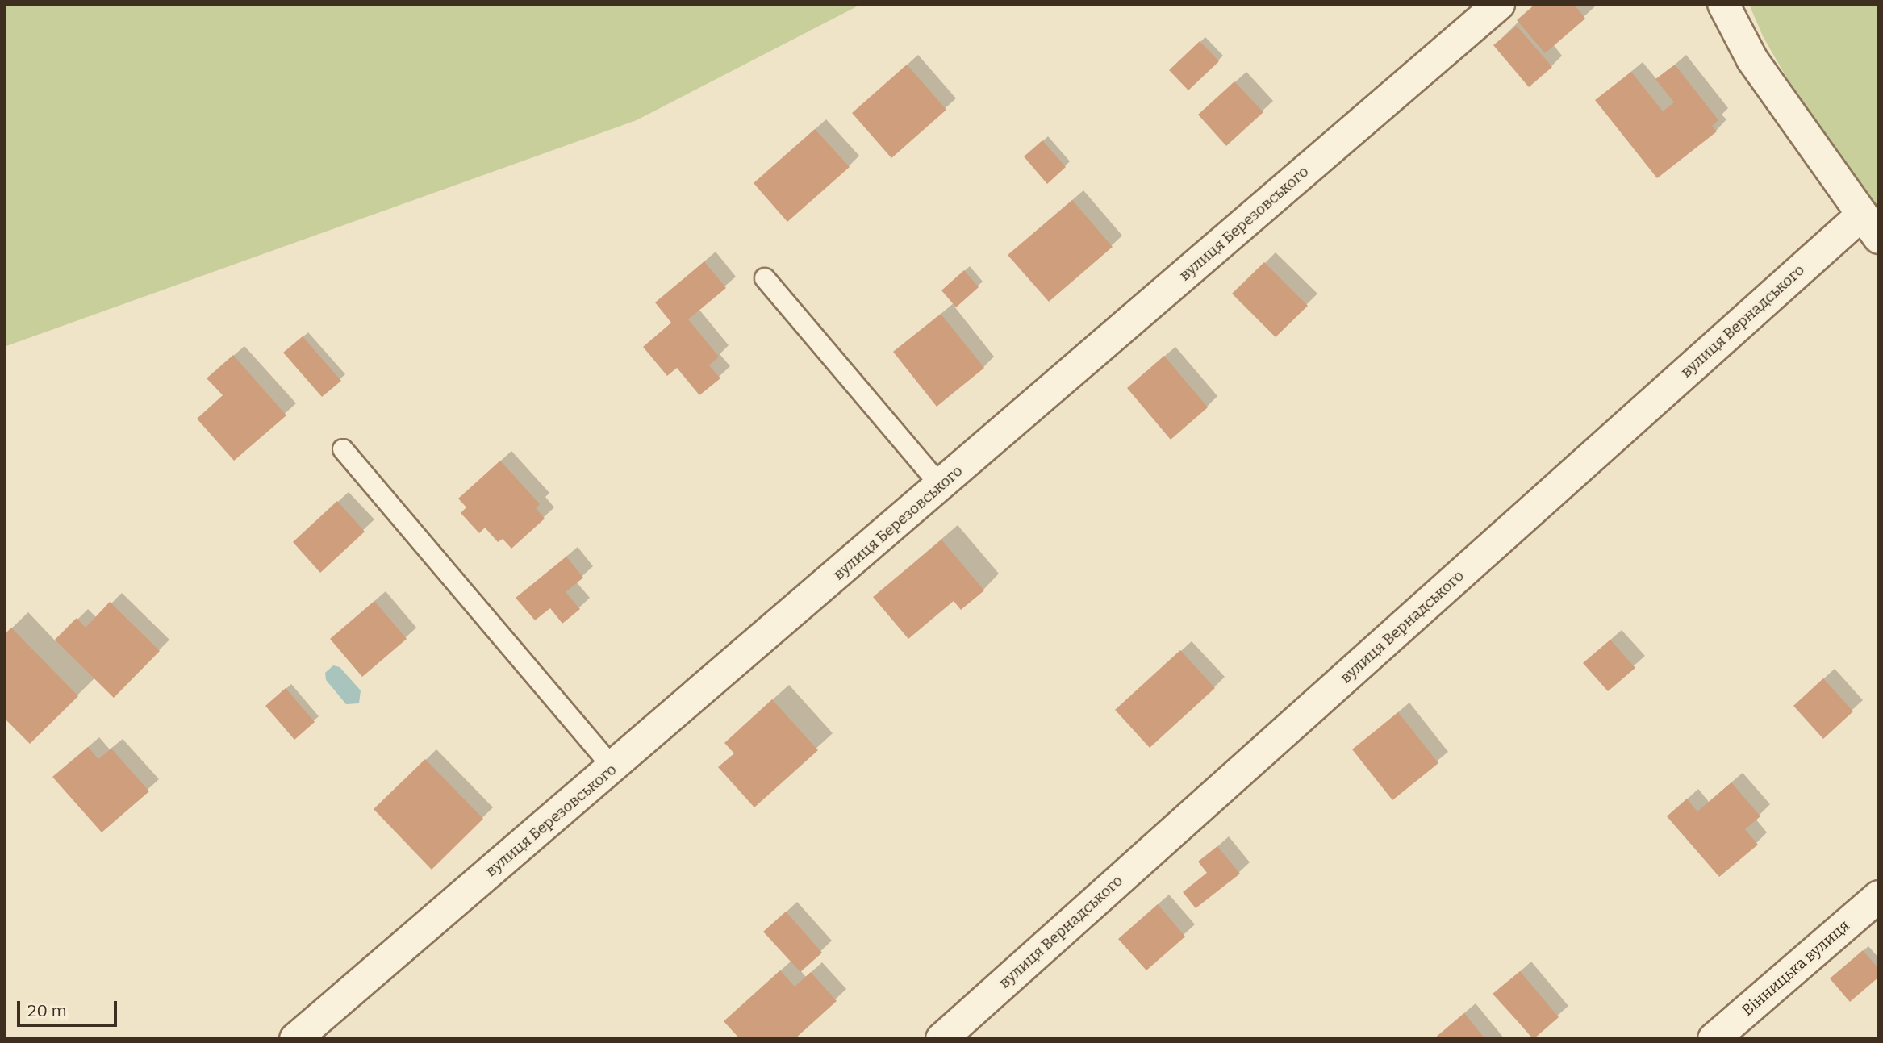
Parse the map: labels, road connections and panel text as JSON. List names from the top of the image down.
{
  "streets": {
    "street": ["вулиця Березовського", "вулиця Вернадського", "Вінницька вулиця"]
  },
  "scale_bar": "20 m"
}
